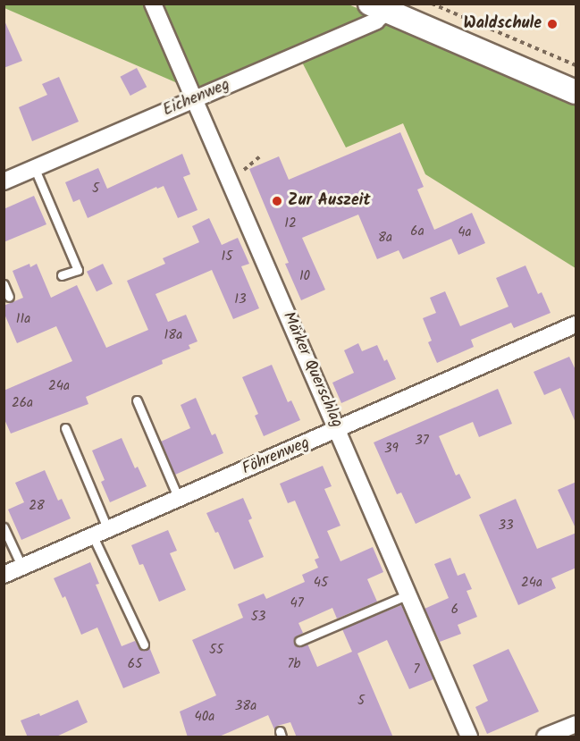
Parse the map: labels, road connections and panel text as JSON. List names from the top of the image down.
{
  "streets": {
    "street": ["Eichenweg", "Märker Querschlag", "Föhrenweg"]
  },
  "crossings": [
    ["Eichenweg", "Märker Querschlag"],
    ["Märker Querschlag", "Föhrenweg"]
  ],
  "places": ["Waldschule", "Zur Auszeit"],
  "house_numbers": [
    "5",
    "12",
    "6a",
    "4a",
    "8a",
    "15",
    "10",
    "13",
    "11a",
    "18a",
    "24a",
    "26a",
    "37",
    "39",
    "28",
    "33",
    "45",
    "24a",
    "47",
    "6",
    "53",
    "55",
    "65",
    "7b",
    "7",
    "5",
    "38a",
    "40a"
  ]
}
